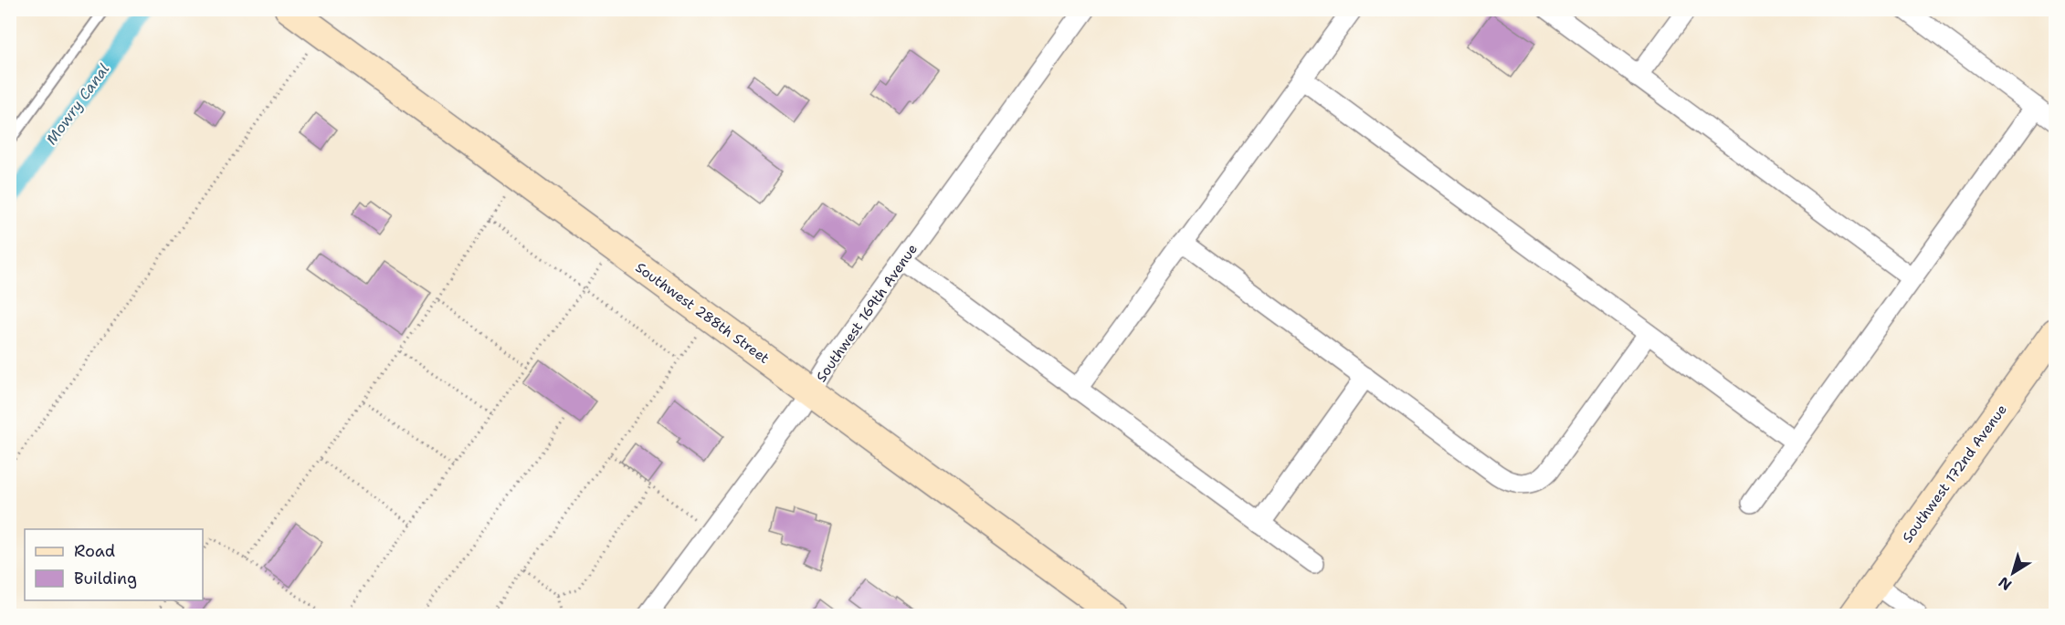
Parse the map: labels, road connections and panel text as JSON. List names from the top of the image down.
{
  "streets": {
    "street": ["Southwest 288th Street", "Southwest 169th Avenue", "Southwest 172nd Avenue"]
  },
  "crossings": [
    ["Southwest 288th Street", "Southwest 169th Avenue"]
  ],
  "water": ["Mowry Canal"],
  "legend": ["Road", "Building"],
  "north": "bottom left"
}
